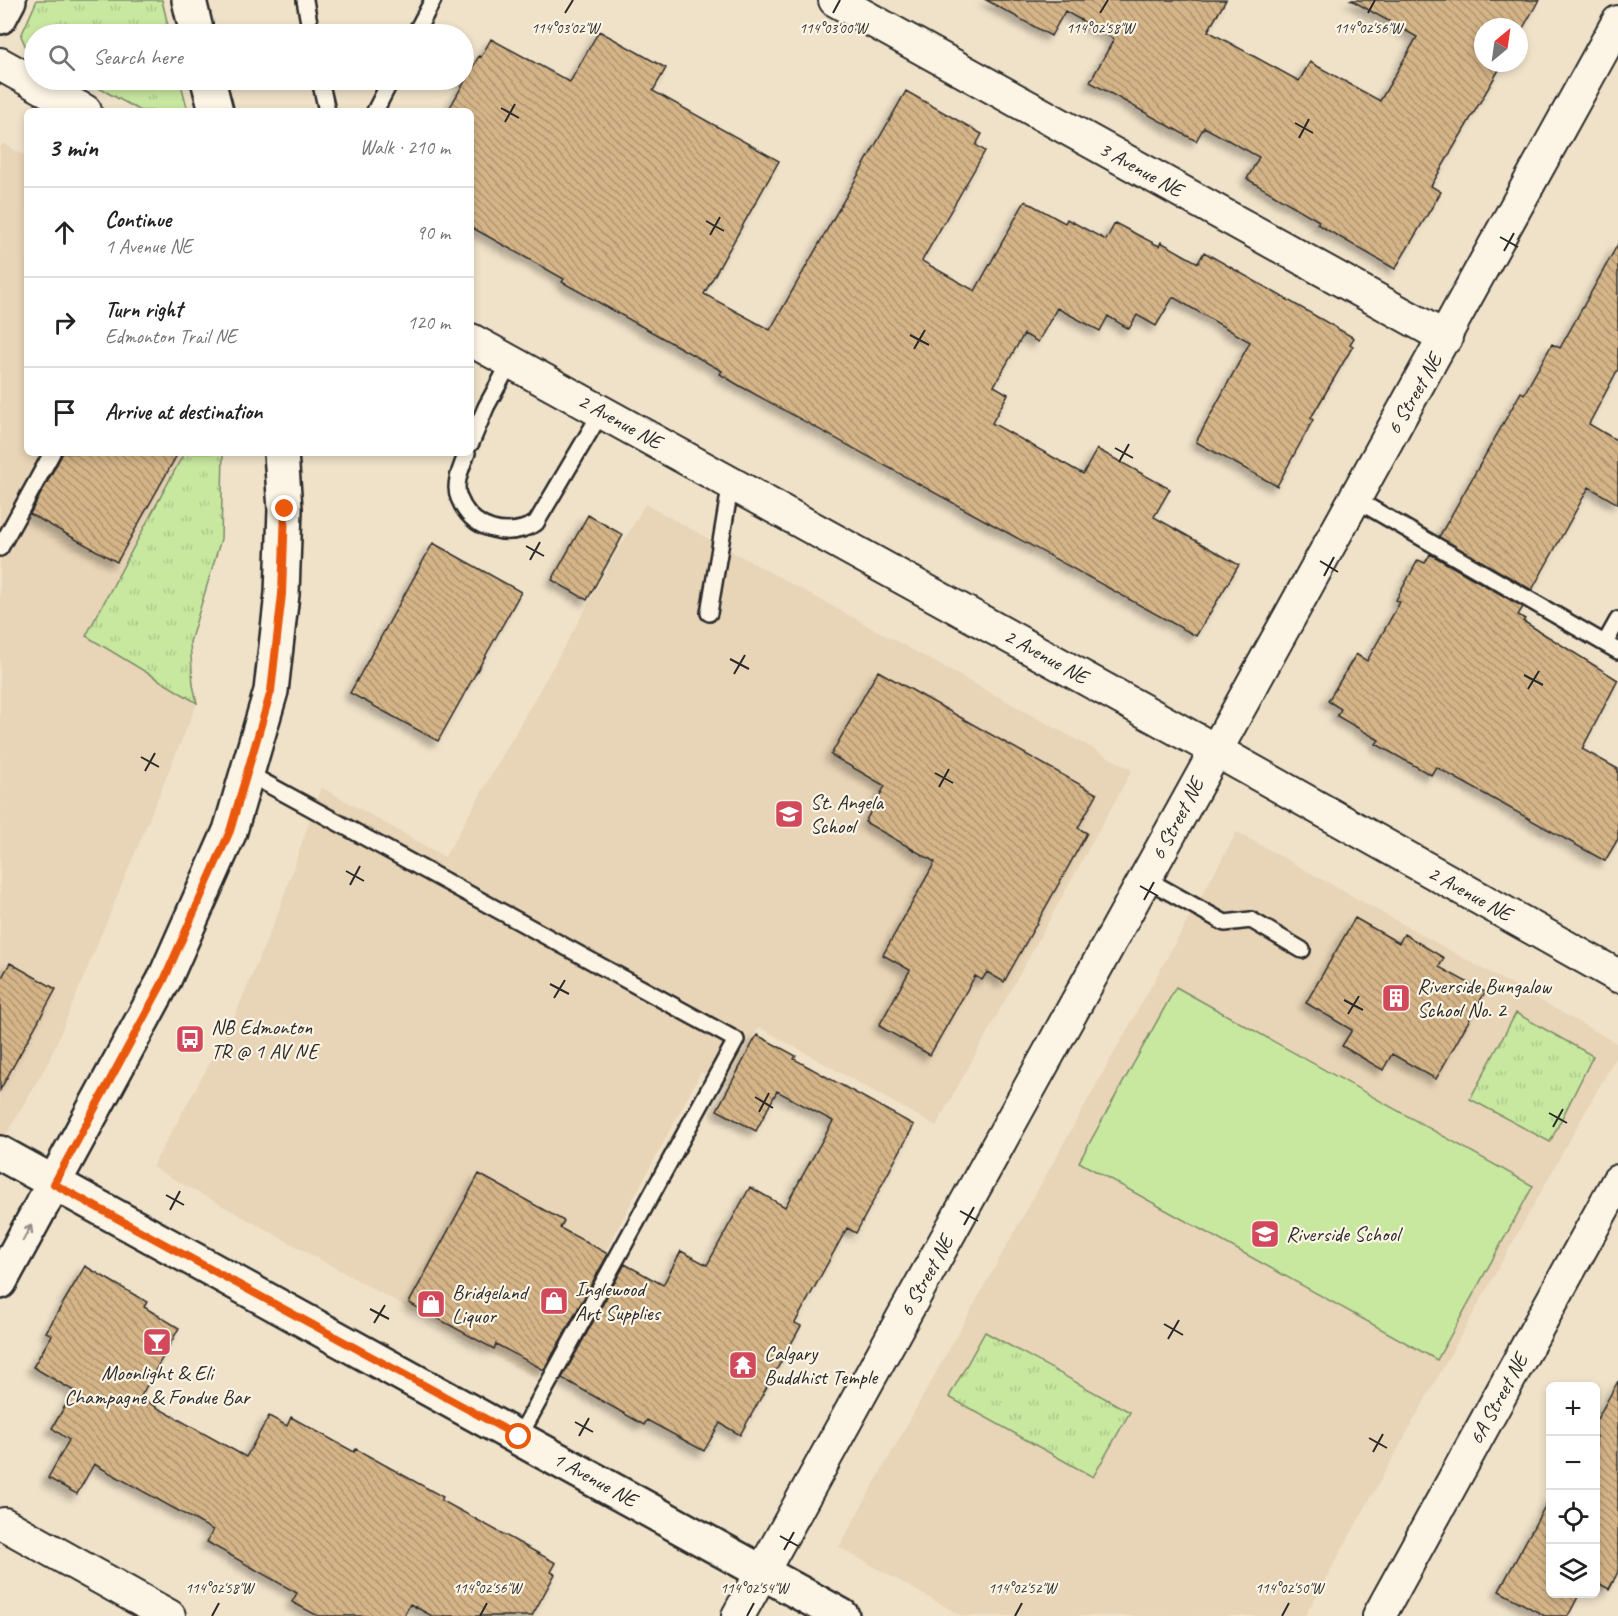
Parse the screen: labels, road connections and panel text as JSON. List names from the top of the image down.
{
  "streets": {
    "main road": ["1 Avenue NE"],
    "street": [
      "3 Avenue NE",
      "6 Street NE",
      "2 Avenue NE",
      "6A Street NE"
    ]
  },
  "crossings": [
    ["3 Avenue NE", "6 Street NE"],
    ["6 Street NE", "2 Avenue NE"],
    ["6 Street NE", "1 Avenue NE"]
  ],
  "places": {
    "school or university": ["St. Angela School", "Riverside School"],
    "building": ["Riverside Bungalow School No. 2"],
    "bus stop": ["NB Edmonton TR @ 1 AV NE"],
    "shop": ["Inglewood Art Supplies", "Bridgeland Liquor"],
    "bar": ["Moonlight & Eli Champagne & Fondue Bar"],
    "temple": ["Calgary Buddhist Temple"]
  },
  "north": "top right",
  "page": {
    "search": "Search here",
    "heading": ["3 min", "Walk · 210 m"],
    "list": [
      ["Continue", "1 Avenue NE", "90 m"],
      ["Turn right", "Edmonton Trail NE", "120 m"],
      "Arrive at destination"
    ],
    "map_buttons": ["+", "−"]
  },
  "coordinates": [
    "114°03'02\"W",
    "114°03'00\"W",
    "114°02'58\"W",
    "114°02'56\"W",
    "114°02'54\"W",
    "114°02'52\"W",
    "114°02'50\"W"
  ]
}
